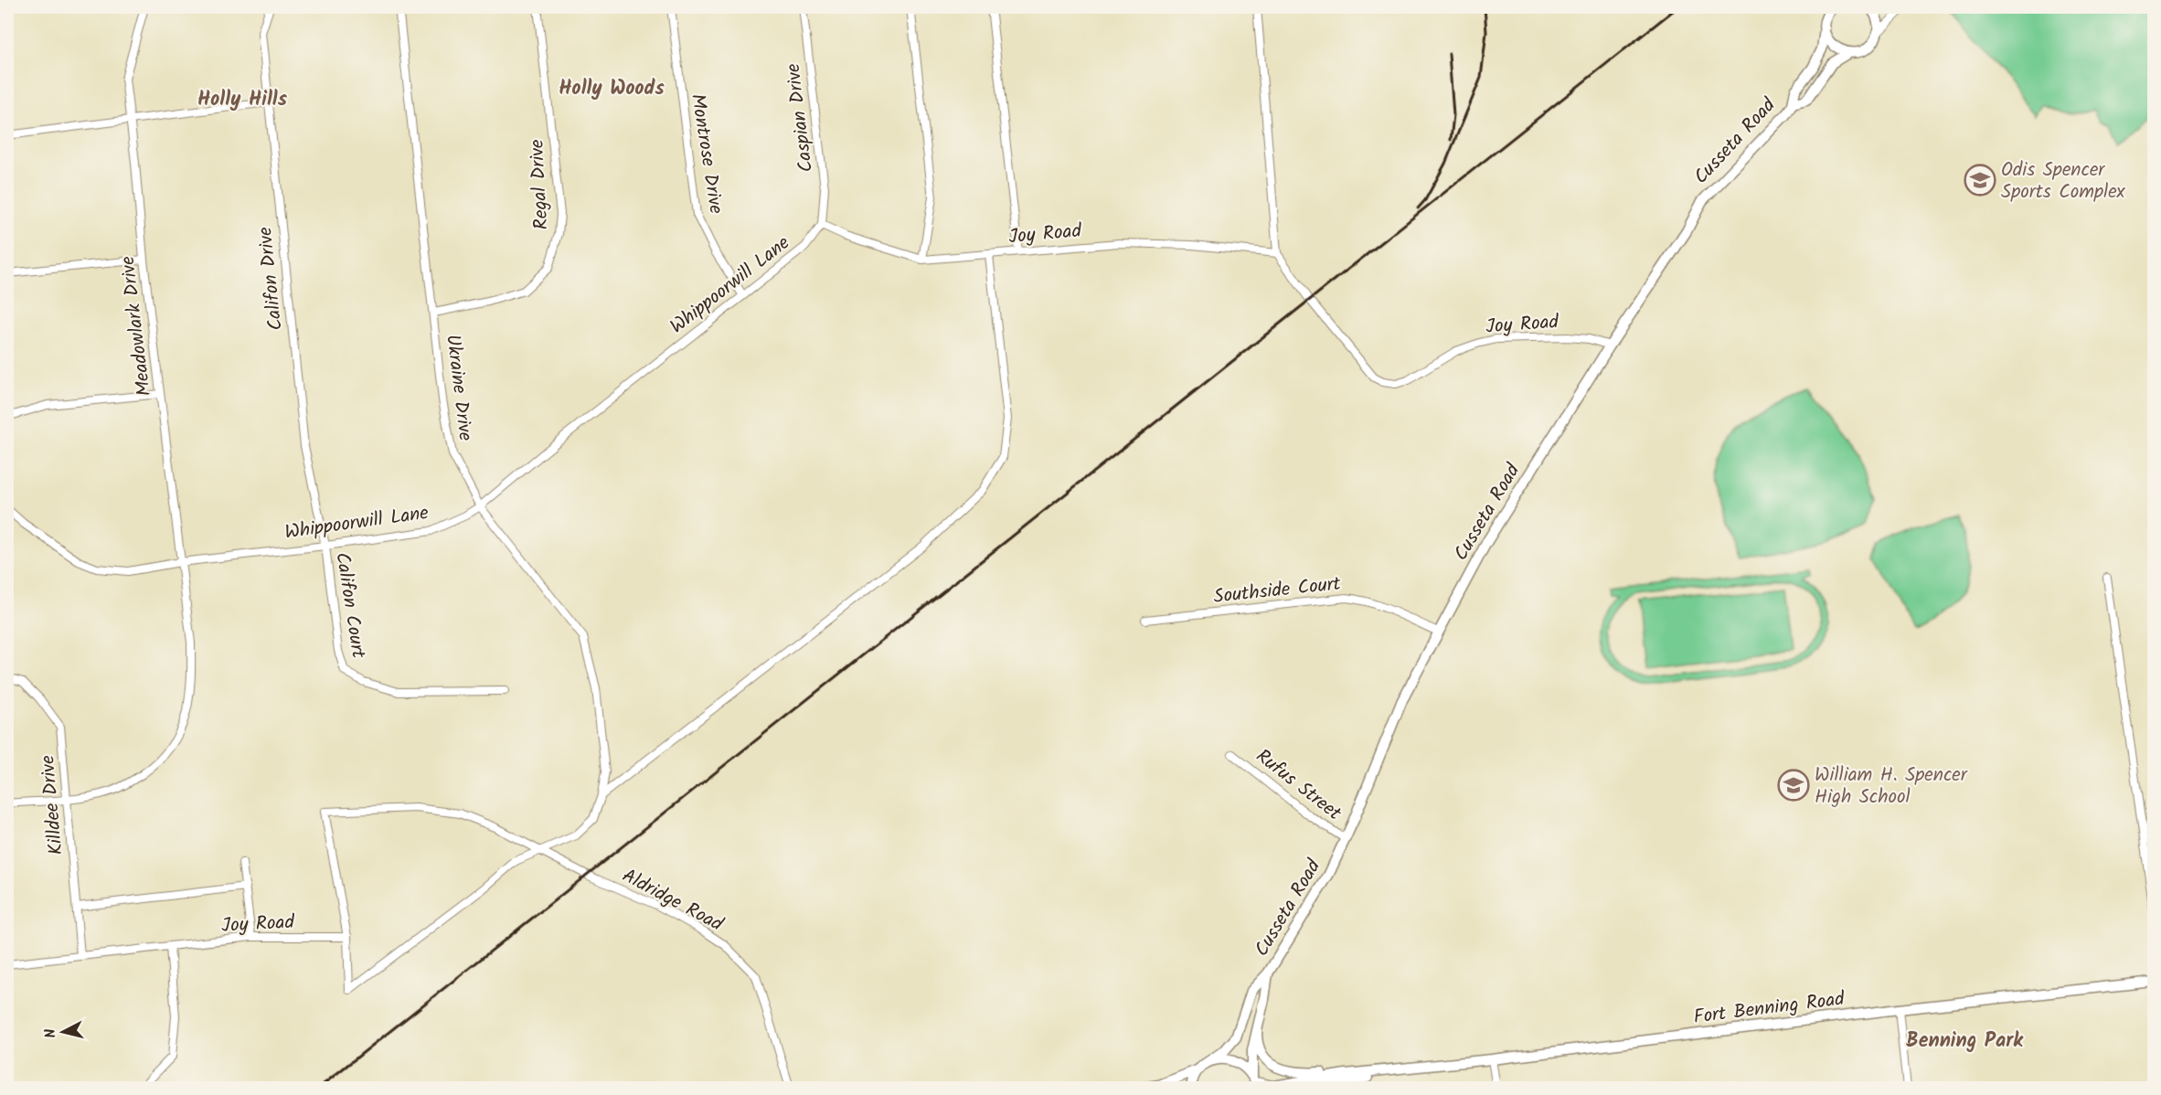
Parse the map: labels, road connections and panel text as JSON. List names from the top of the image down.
{
  "streets": {
    "street": [
      "Caspian Drive",
      "Cusseta Road",
      "Montrose Drive",
      "Regal Drive",
      "Joy Road",
      "Califon Drive",
      "Whippoorwill Lane",
      "Meadowlark Drive",
      "Ukraine Drive",
      "Southside Court",
      "Califon Court",
      "Rufus Street",
      "Killdee Drive",
      "Aldridge Road",
      "Fort Benning Road"
    ]
  },
  "crossings": [
    ["Caspian Drive", "Joy Road"],
    ["Caspian Drive", "Whippoorwill Lane"],
    ["Cusseta Road", "Joy Road"],
    ["Cusseta Road", "Southside Court"],
    ["Cusseta Road", "Rufus Street"],
    ["Cusseta Road", "Fort Benning Road"],
    ["Montrose Drive", "Whippoorwill Lane"],
    ["Regal Drive", "Ukraine Drive"],
    ["Joy Road", "Whippoorwill Lane"],
    ["Joy Road", "Ukraine Drive"],
    ["Joy Road", "Killdee Drive"],
    ["Joy Road", "Aldridge Road"],
    ["Califon Drive", "Whippoorwill Lane"],
    ["Califon Drive", "Califon Court"],
    ["Whippoorwill Lane", "Meadowlark Drive"],
    ["Whippoorwill Lane", "Ukraine Drive"],
    ["Whippoorwill Lane", "Califon Court"],
    ["Meadowlark Drive", "Killdee Drive"],
    ["Ukraine Drive", "Aldridge Road"]
  ],
  "districts": ["Holly Woods", "Holly Hills", "Benning Park"],
  "places": {
    "school or university": ["Odis Spencer Sports Complex", "William H. Spencer High School"]
  },
  "north": "left"
}
